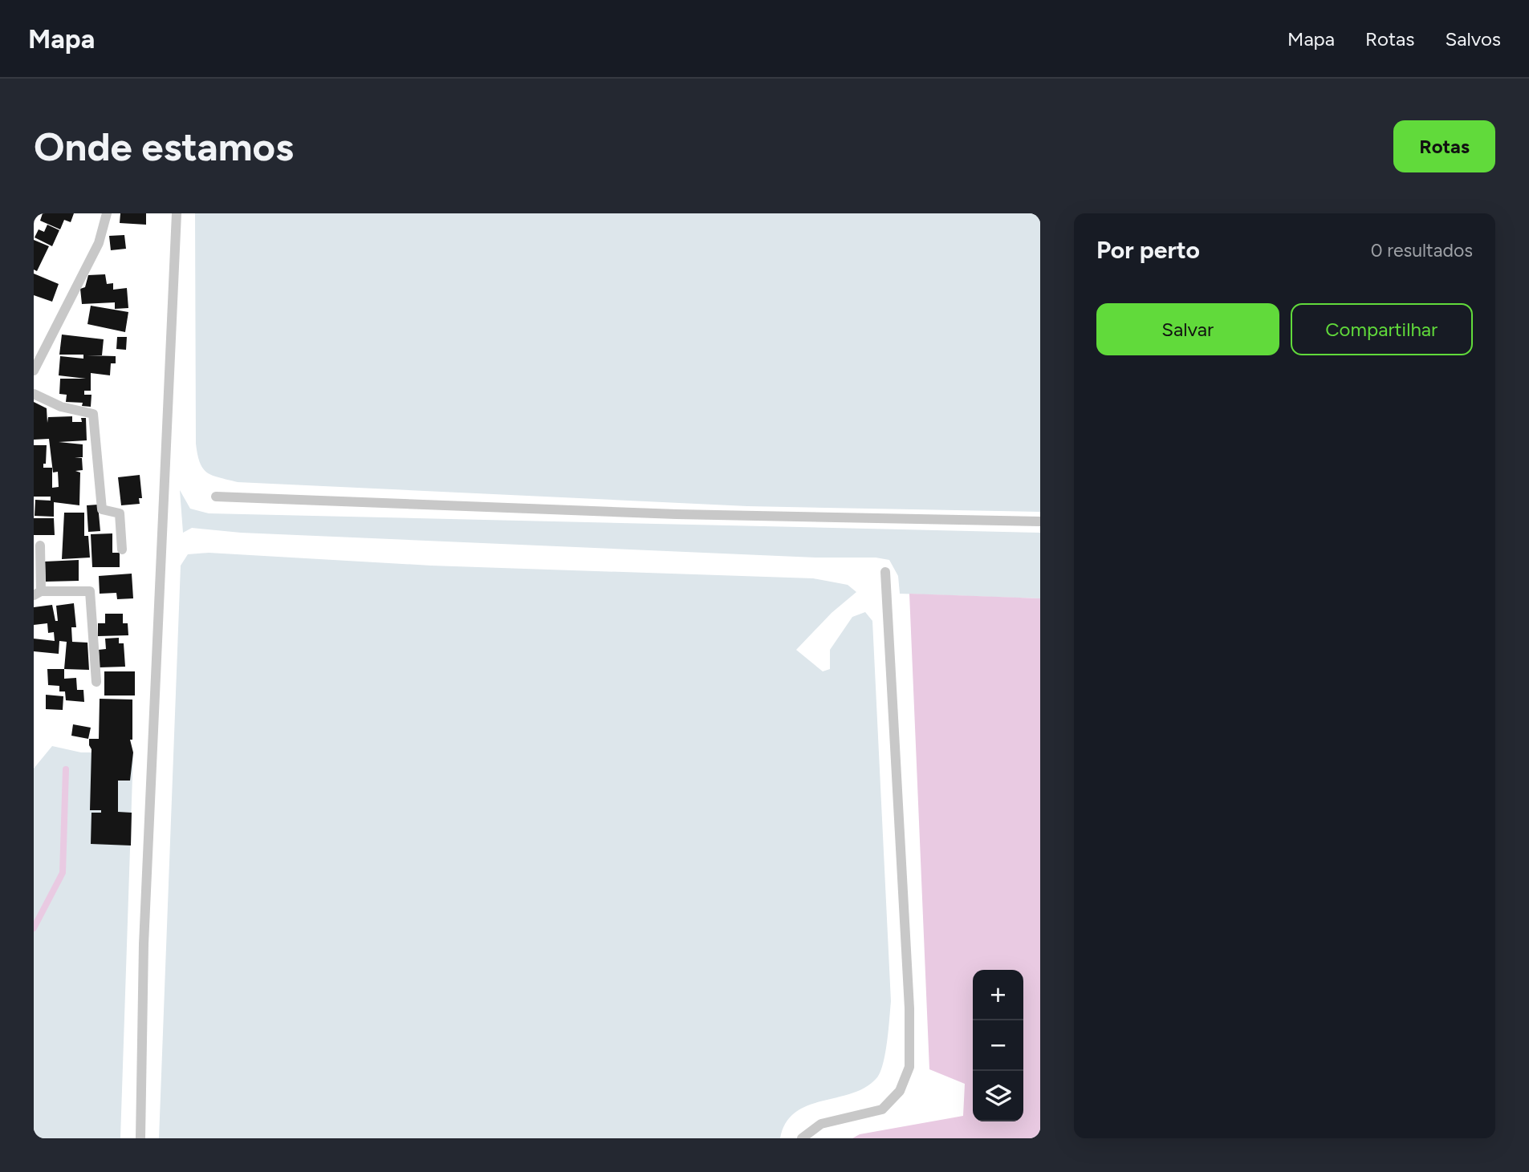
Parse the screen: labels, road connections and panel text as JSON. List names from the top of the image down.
{
  "page": {
    "header": "Mapa",
    "nav": ["Mapa", "Rotas", "Salvos"],
    "buttons": [
      "Rotas",
      ["Salvar", "Compartilhar"]
    ],
    "title": "Onde estamos",
    "heading": ["Por perto", "0 resultados"],
    "map_buttons": ["+", "−"]
  }
}
